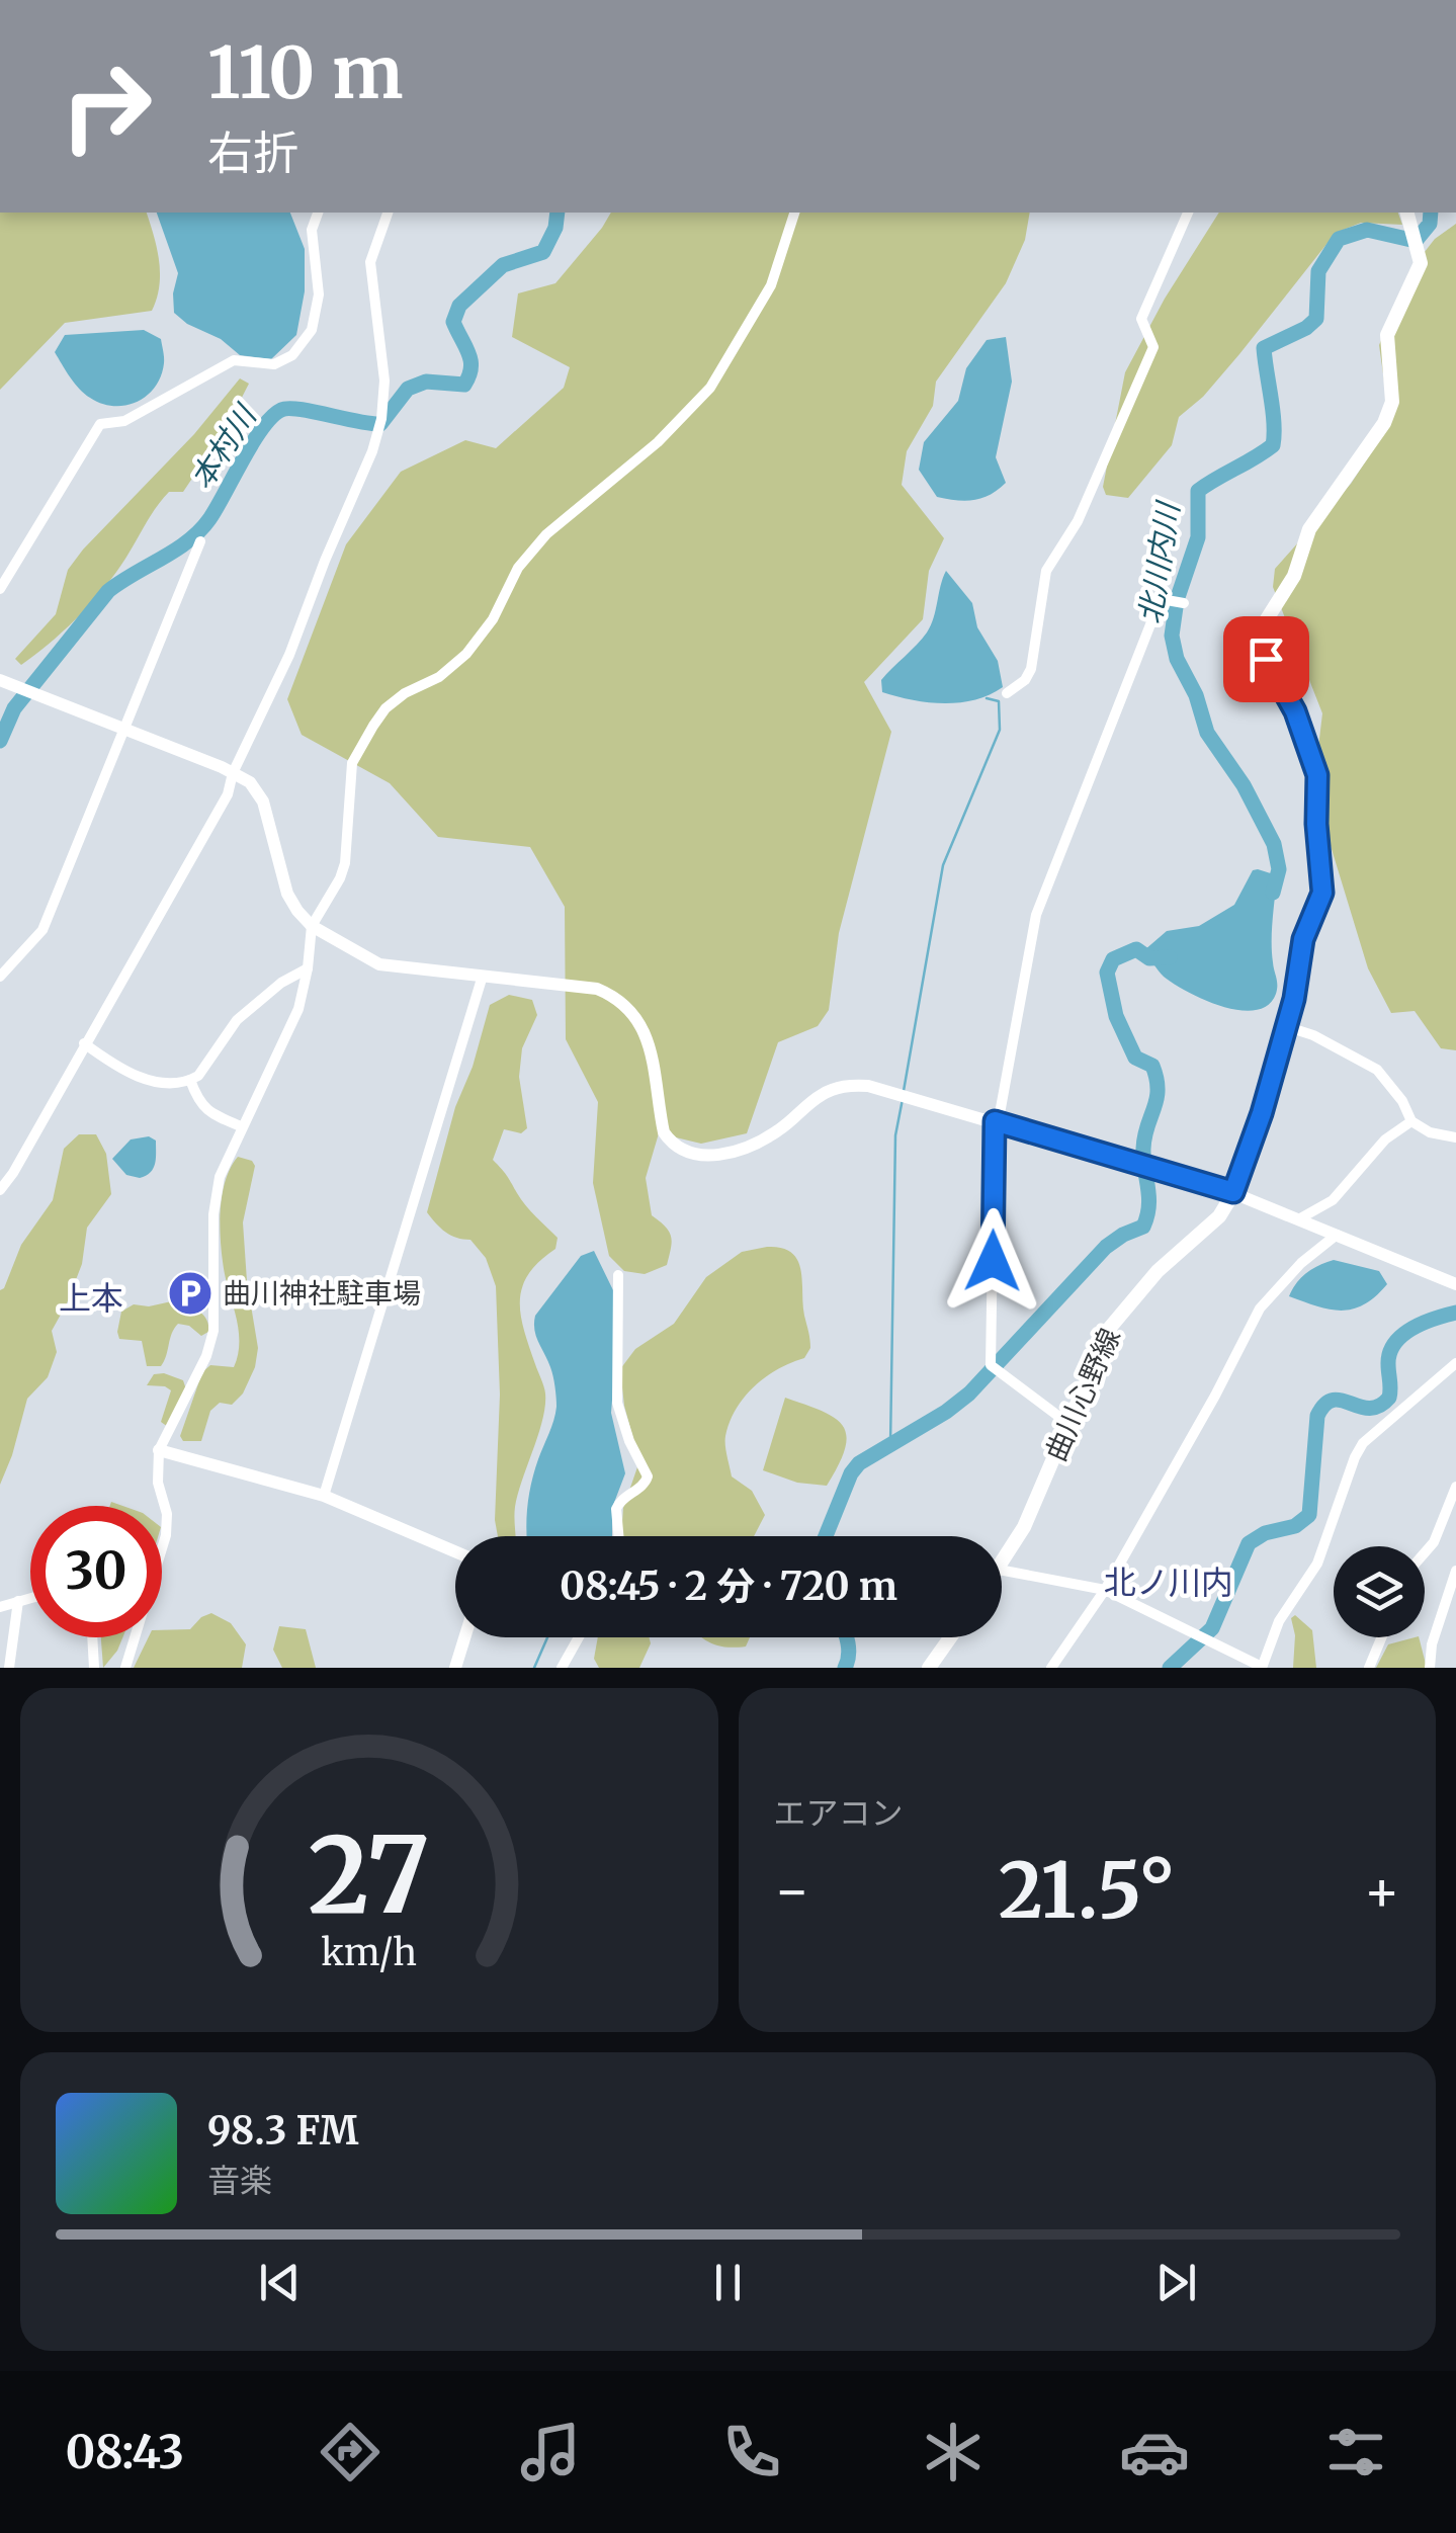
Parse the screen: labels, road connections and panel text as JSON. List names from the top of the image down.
{
  "streets": {
    "main road": ["曲川心野線"]
  },
  "districts": ["上本", "北ノ川内"],
  "water": ["本村川", "北川内川"],
  "places": {
    "parking": ["曲川神社駐車場"]
  },
  "page": {
    "turn": ["110 m", "右折"],
    "limit": "30",
    "trip": "08:45 · 2 分 · 720 m",
    "tile": "エアコン",
    "heat": ["−", "21.5°", "+"],
    "song": ["98.3 FM", "音楽"],
    "tabs": "08:43",
    "gauge": ["27", "km/h"]
  }
}
